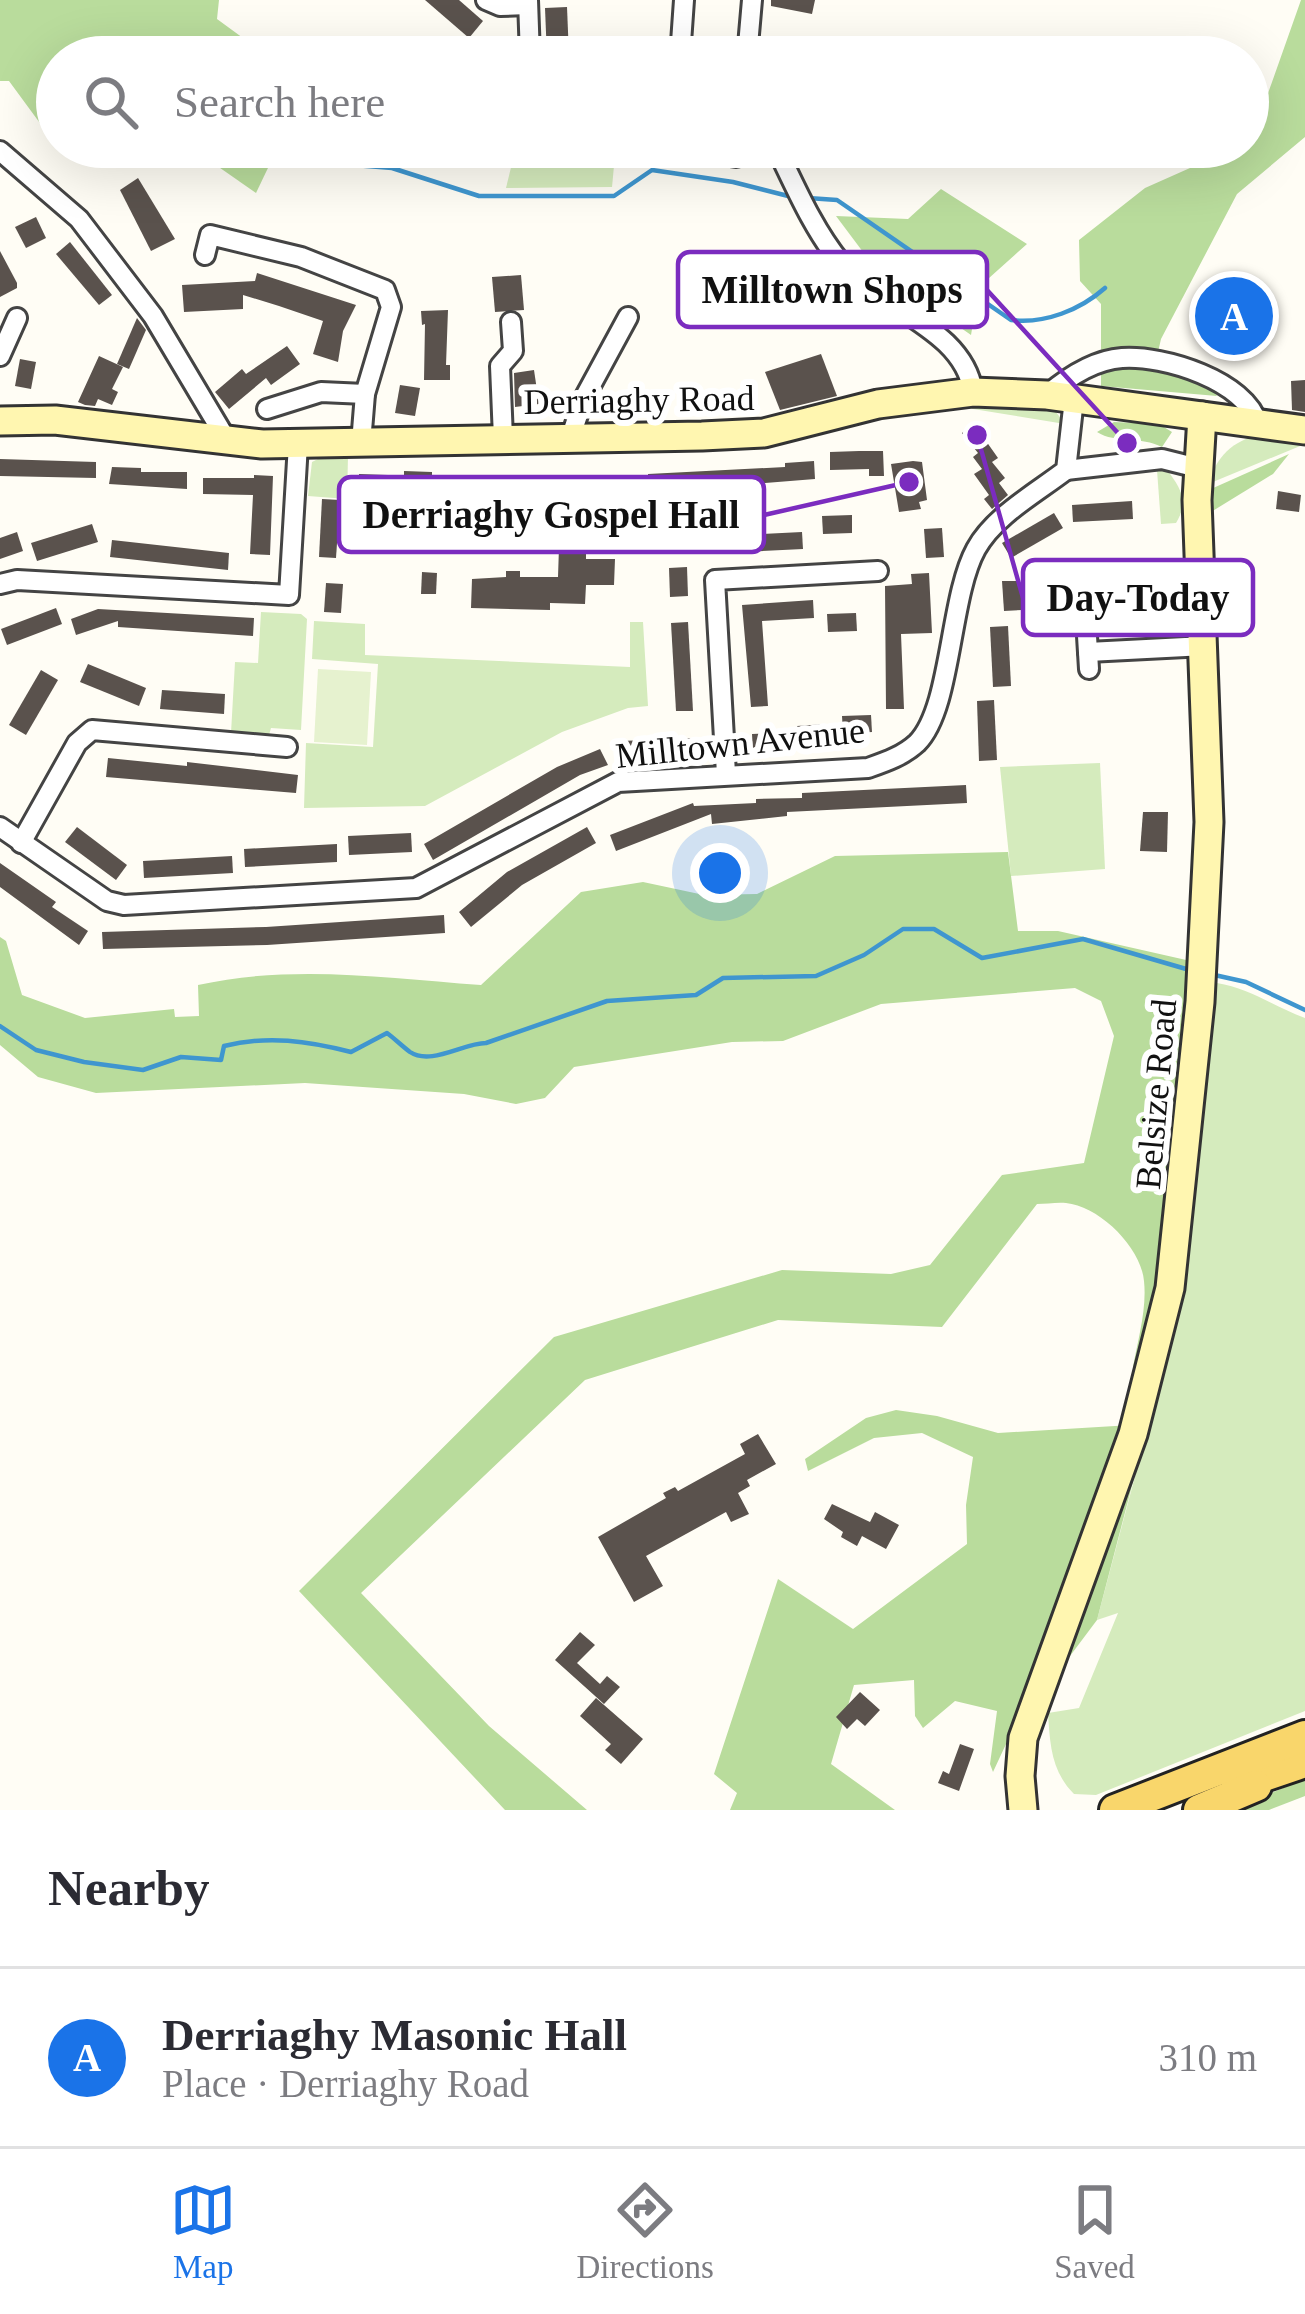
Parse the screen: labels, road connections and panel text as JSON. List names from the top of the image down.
{
  "streets": {
    "street": ["Derriaghy Road", "Milltown Avenue", "Belsize Road"]
  },
  "crossings": [
    ["Derriaghy Road", "Belsize Road"]
  ],
  "places": ["Day-Today", "Milltown Shops", "Derriaghy Gospel Hall"],
  "page": {
    "search": "Search here",
    "pins": "A",
    "heading": "Nearby",
    "list": [
      {
        "mark": "A",
        "name": "Derriaghy Masonic Hall",
        "note": "Place · Derriaghy Road",
        "value": "310 m"
      }
    ],
    "nav": ["Map", "Directions", "Saved"]
  }
}
